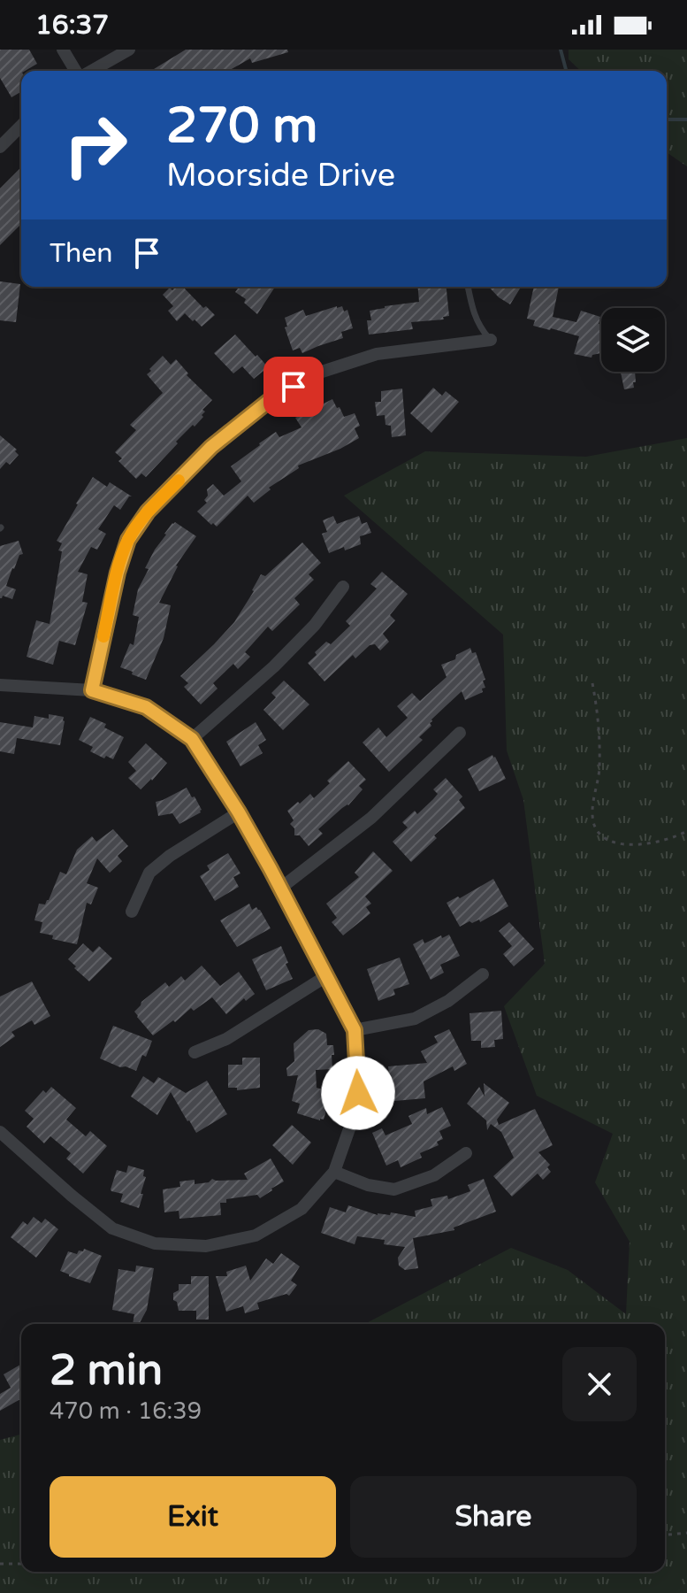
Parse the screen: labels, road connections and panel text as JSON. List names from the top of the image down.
{
  "page": {
    "status": "16:37",
    "turn": ["270 m", "Moorside Drive"],
    "then": "Then",
    "heading": ["2 min", "470 m · 16:39"],
    "buttons": ["Exit", "Share"]
  }
}
